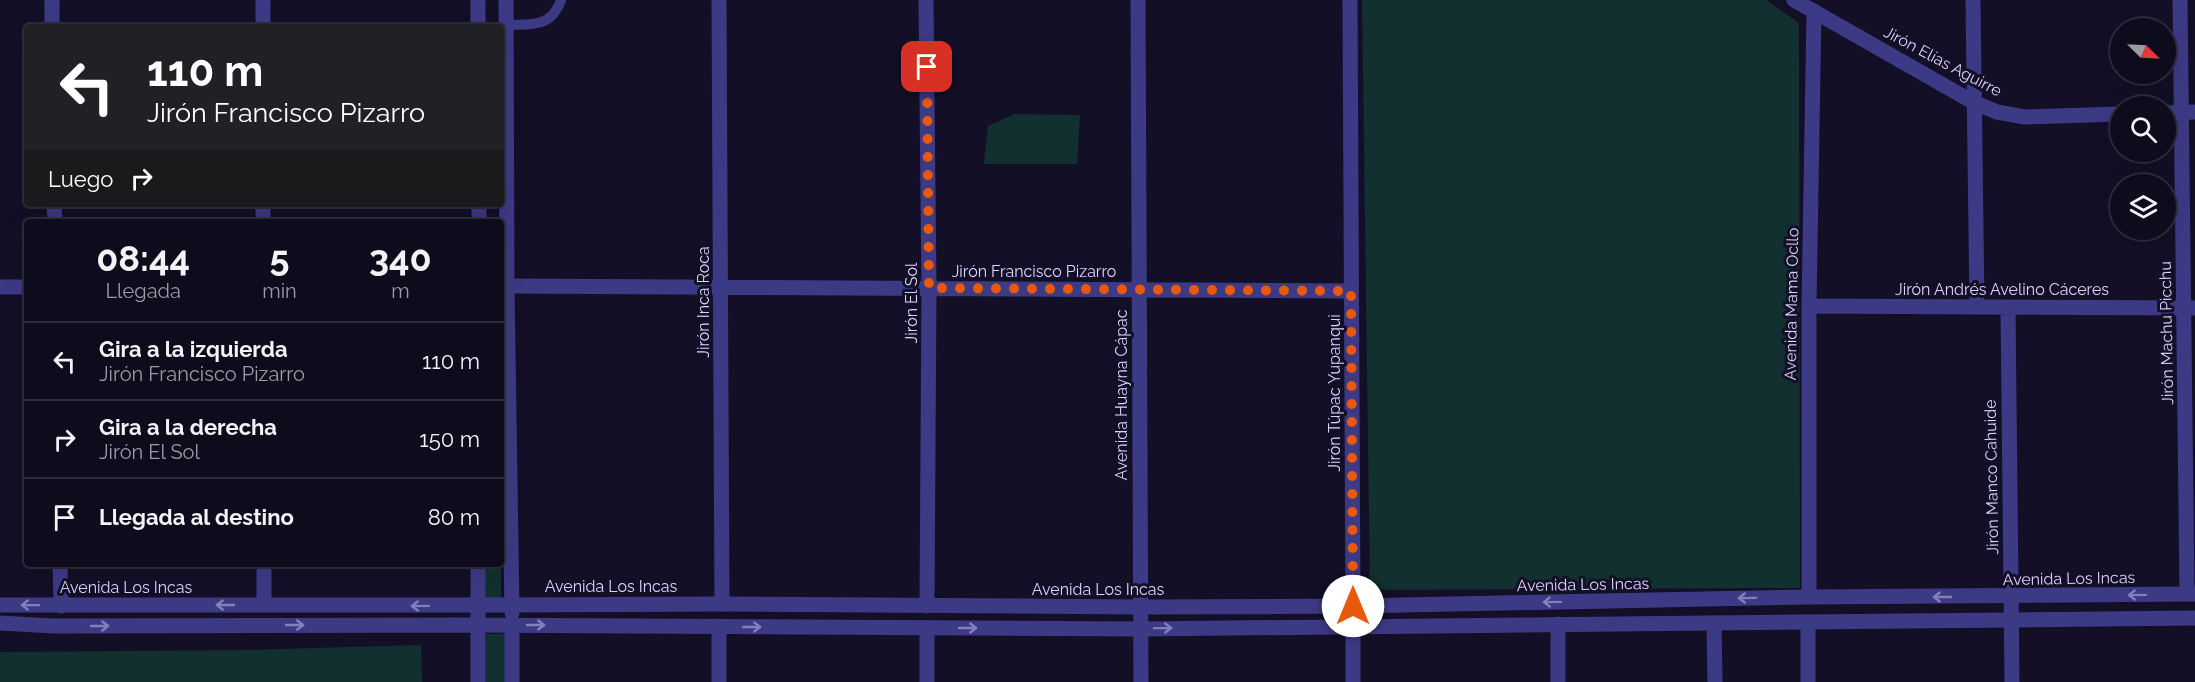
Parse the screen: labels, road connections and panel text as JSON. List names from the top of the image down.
{
  "streets": {
    "street": [
      "Jirón Elías Aguirre",
      "Jirón Francisco Pizarro",
      "Jirón Andrés Avelino Cáceres",
      "Jirón Inca Roca",
      "Jirón El Sol",
      "Avenida Mama Ocllo",
      "Jirón Machu Picchu",
      "Jirón Túpac Yupanqui",
      "Avenida Huayna Cápac",
      "Jirón Manco Cahuide",
      "Avenida Los Incas"
    ]
  },
  "crossings": [
    ["Jirón Elías Aguirre", "Avenida Mama Ocllo"],
    ["Jirón Francisco Pizarro", "Jirón Inca Roca"],
    ["Jirón Francisco Pizarro", "Jirón El Sol"],
    ["Jirón Francisco Pizarro", "Jirón Túpac Yupanqui"],
    ["Jirón Francisco Pizarro", "Avenida Huayna Cápac"],
    ["Jirón Andrés Avelino Cáceres", "Avenida Mama Ocllo"],
    ["Jirón Andrés Avelino Cáceres", "Jirón Machu Picchu"],
    ["Jirón Andrés Avelino Cáceres", "Jirón Manco Cahuide"],
    ["Jirón Inca Roca", "Avenida Los Incas"],
    ["Jirón El Sol", "Avenida Los Incas"],
    ["Avenida Mama Ocllo", "Avenida Los Incas"],
    ["Jirón Machu Picchu", "Avenida Los Incas"],
    ["Jirón Túpac Yupanqui", "Avenida Los Incas"],
    ["Avenida Huayna Cápac", "Avenida Los Incas"],
    ["Jirón Manco Cahuide", "Avenida Los Incas"]
  ],
  "north": "bottom right",
  "page": {
    "turn": ["110 m", "Jirón Francisco Pizarro"],
    "then": "Luego",
    "eta": [
      "08:44",
      "Llegada",
      "5",
      "min",
      "340",
      "m"
    ],
    "list": [
      {
        "name": "Gira a la izquierda",
        "note": "Jirón Francisco Pizarro",
        "value": "110 m"
      },
      {
        "name": "Gira a la derecha",
        "note": "Jirón El Sol",
        "value": "150 m"
      },
      {
        "name": "Llegada al destino",
        "value": "80 m"
      }
    ]
  }
}
